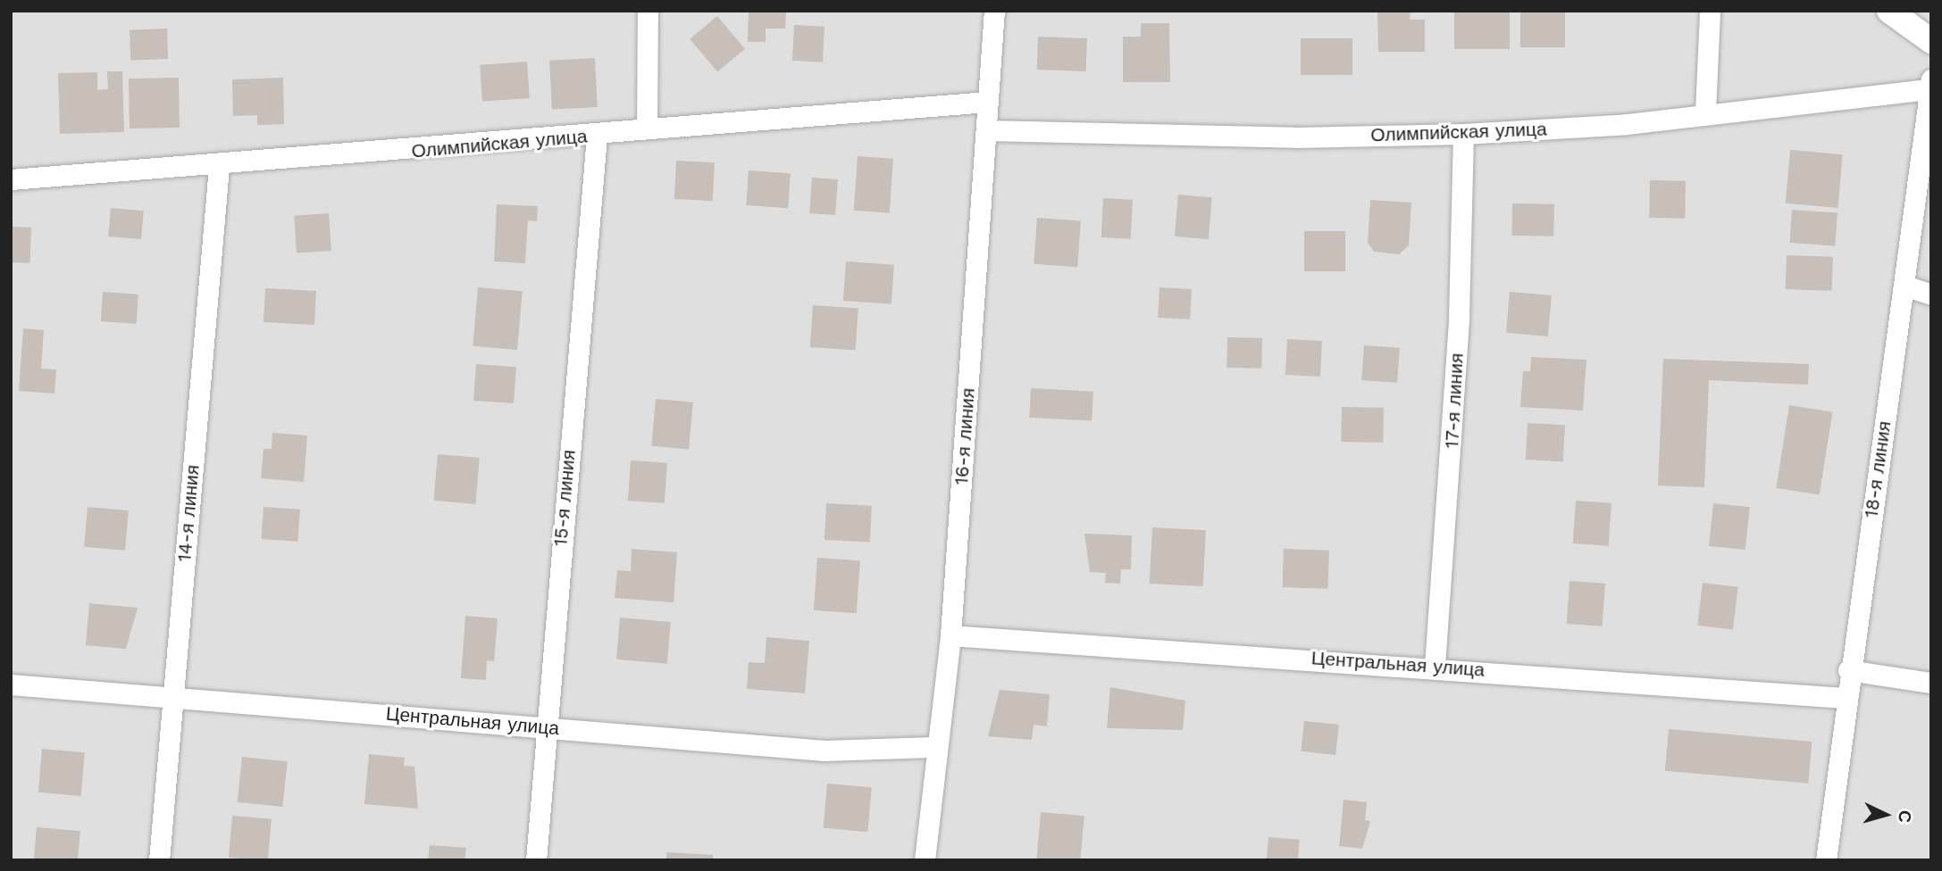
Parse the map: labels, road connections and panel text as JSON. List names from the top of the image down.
{
  "streets": {
    "street": [
      "Олимпийская улица",
      "17-я линия",
      "16-я линия",
      "18-я линия",
      "15-я линия",
      "14-я линия",
      "Центральная улица"
    ]
  },
  "crossings": [
    ["Олимпийская улица", "17-я линия"],
    ["Олимпийская улица", "16-я линия"],
    ["Олимпийская улица", "18-я линия"],
    ["Олимпийская улица", "15-я линия"],
    ["Олимпийская улица", "14-я линия"],
    ["17-я линия", "Центральная улица"],
    ["16-я линия", "Центральная улица"],
    ["18-я линия", "Центральная улица"],
    ["15-я линия", "Центральная улица"],
    ["14-я линия", "Центральная улица"]
  ],
  "north": "right"
}
